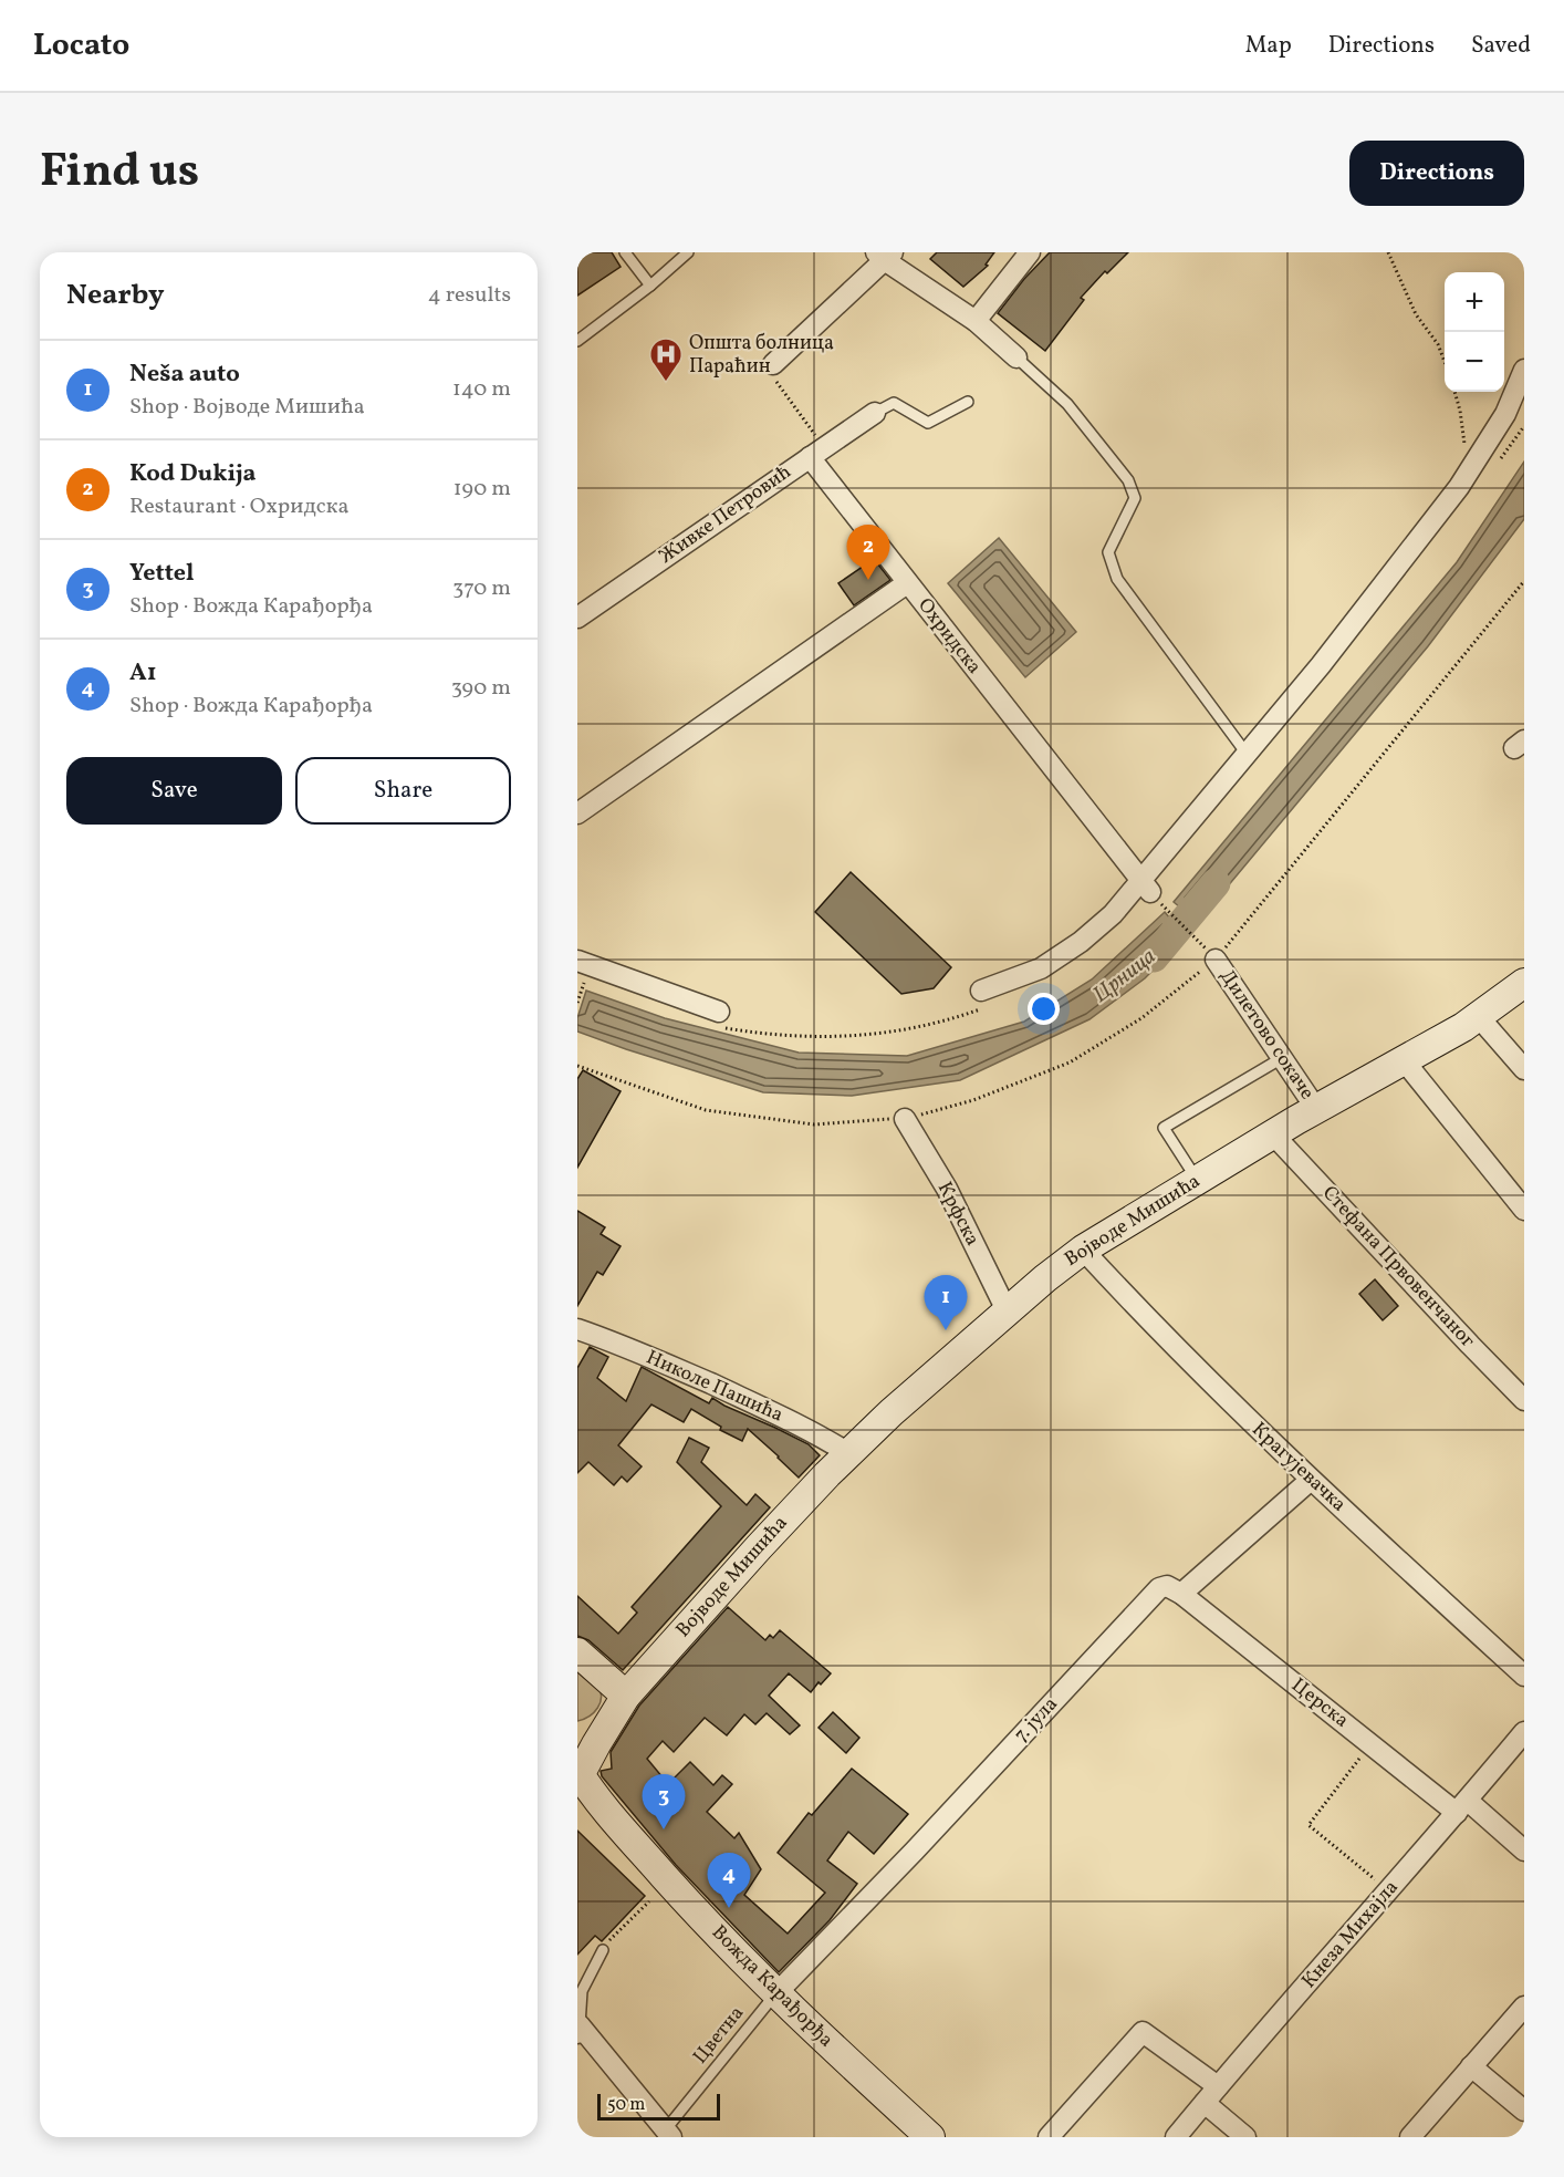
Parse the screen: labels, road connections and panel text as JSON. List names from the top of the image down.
{
  "streets": {
    "main road": ["Војводе Мишића", "Вожда Карађорђа"],
    "street": [
      "Живке Петровић",
      "Охридска",
      "Дилетово сокаче",
      "Крфска",
      "Стефана Првовенчаног",
      "Николе Пашића",
      "Крагујевачка",
      "Церска",
      "7. јула",
      "Кнеза Михајла"
    ],
    "lane": ["Цветна"]
  },
  "crossings": [
    ["Дилетово сокаче", "Војводе Мишића"],
    ["Крфска", "Војводе Мишића"],
    ["Војводе Мишића", "Стефана Првовенчаног"],
    ["Војводе Мишића", "Николе Пашића"],
    ["Војводе Мишића", "Крагујевачка"],
    ["Војводе Мишића", "Вожда Карађорђа"],
    ["Церска", "7. јула"],
    ["Церска", "Кнеза Михајла"],
    ["7. јула", "Вожда Карађорђа"],
    ["7. јула", "Цветна"],
    ["Вожда Карађорђа", "Цветна"]
  ],
  "water": ["Црница"],
  "places": {
    "hospital": ["Општа болница Параћин"]
  },
  "scale_bar": "50 m",
  "page": {
    "header": "Locato",
    "nav": ["Map", "Directions", "Saved"],
    "title": "Find us",
    "buttons": [
      "Directions",
      ["Save", "Share"]
    ],
    "heading": ["Nearby", "4 results"],
    "map_buttons": ["+", "−"],
    "list": [
      {
        "mark": "1",
        "name": "Neša auto",
        "note": "Shop · Војводе Мишића",
        "value": "140 m"
      },
      {
        "mark": "2",
        "name": "Kod Dukija",
        "note": "Restaurant · Охридска",
        "value": "190 m"
      },
      {
        "mark": "3",
        "name": "Yettel",
        "note": "Shop · Вожда Карађорђа",
        "value": "370 m"
      },
      {
        "mark": "4",
        "name": "A1",
        "note": "Shop · Вожда Карађорђа",
        "value": "390 m"
      }
    ],
    "pins": [
      "2",
      "1",
      "3",
      "4"
    ],
    "scale": "50 m"
  }
}
